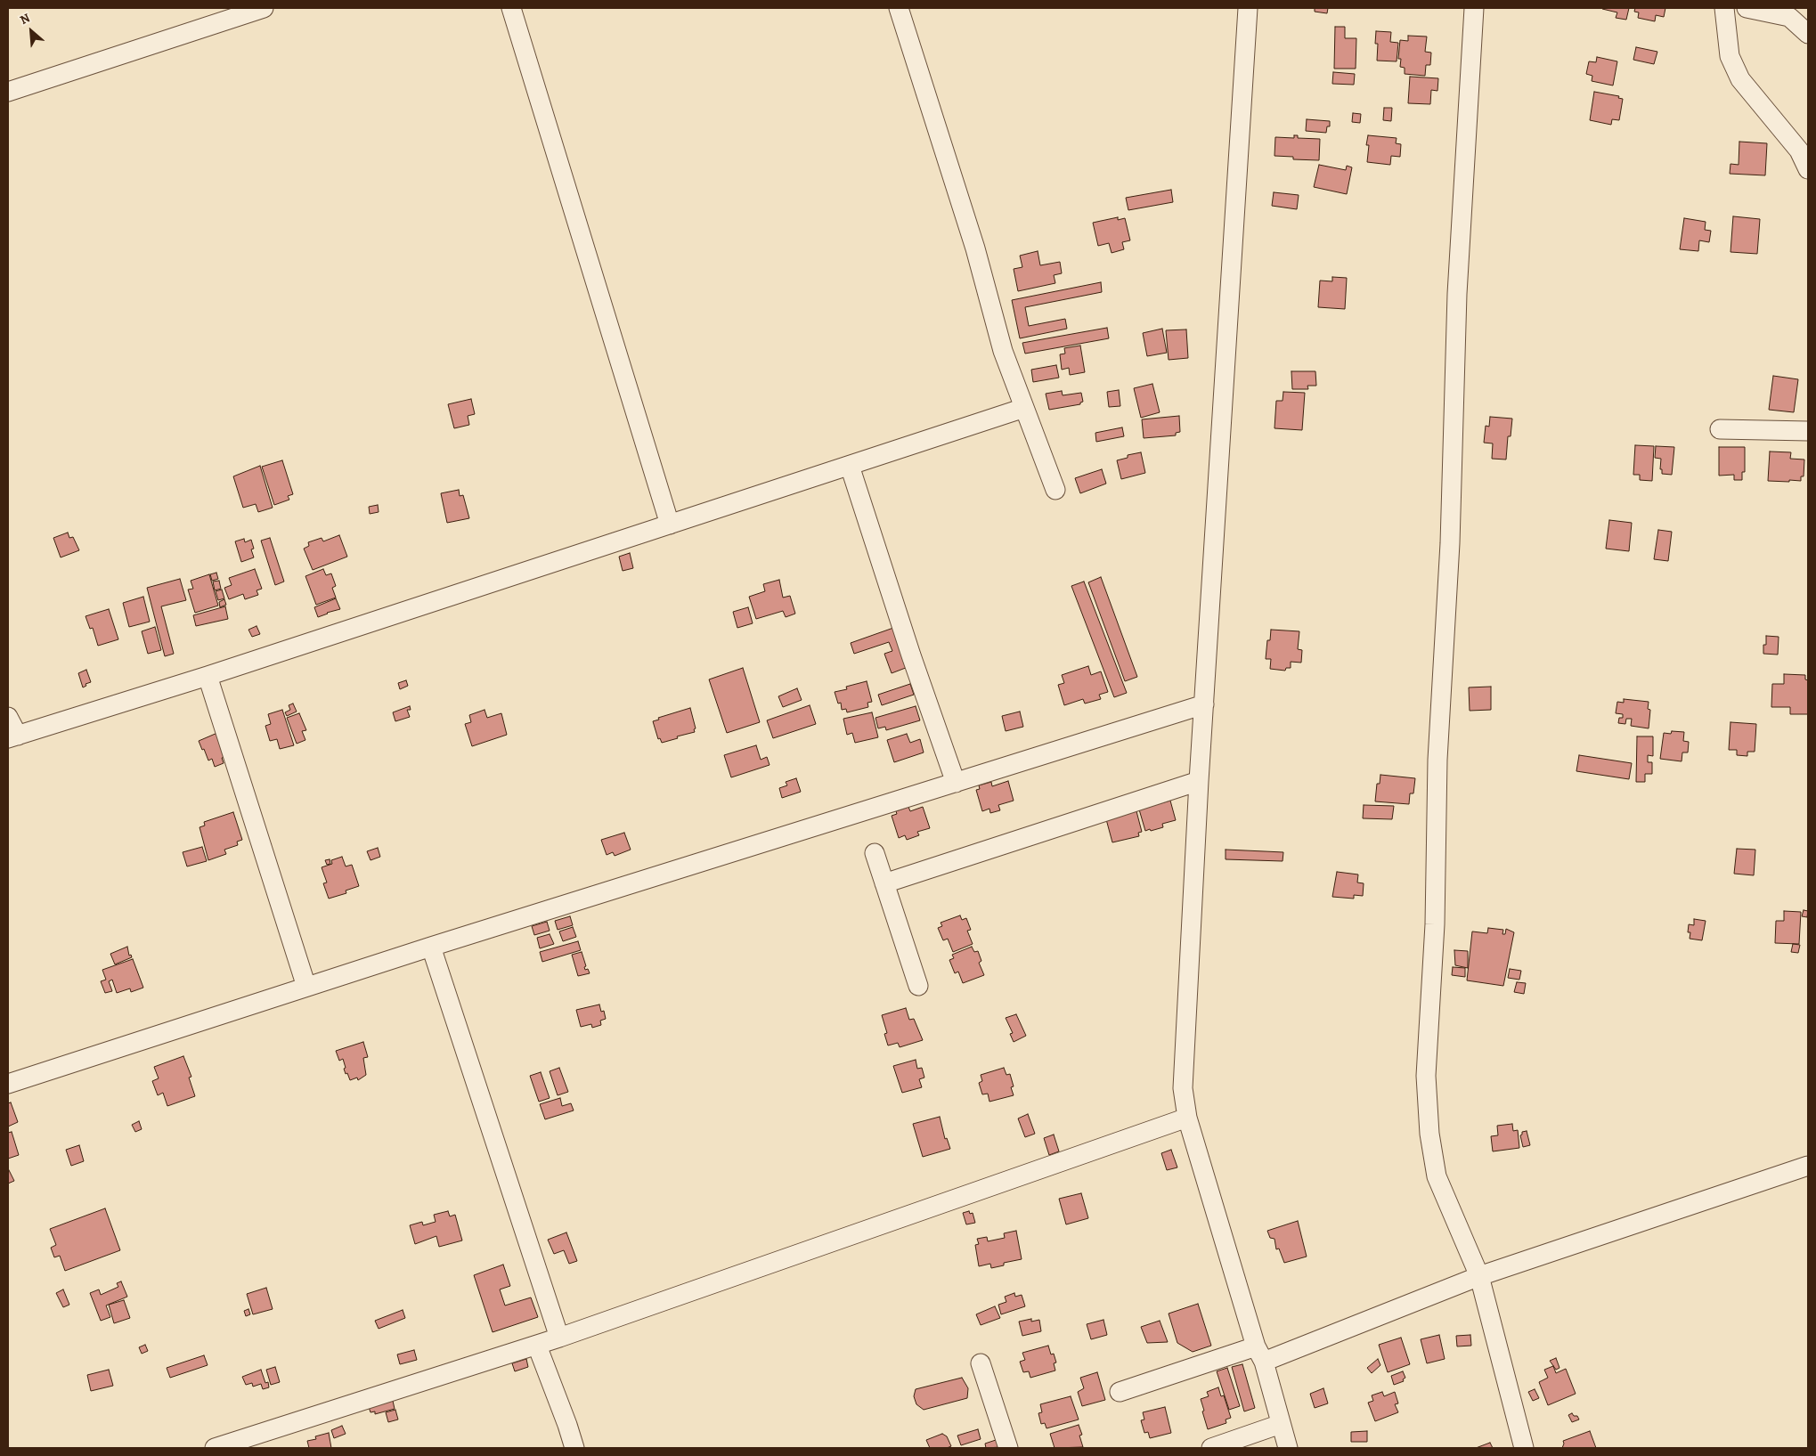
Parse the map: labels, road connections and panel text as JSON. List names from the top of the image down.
{
  "north": "top left"
}
